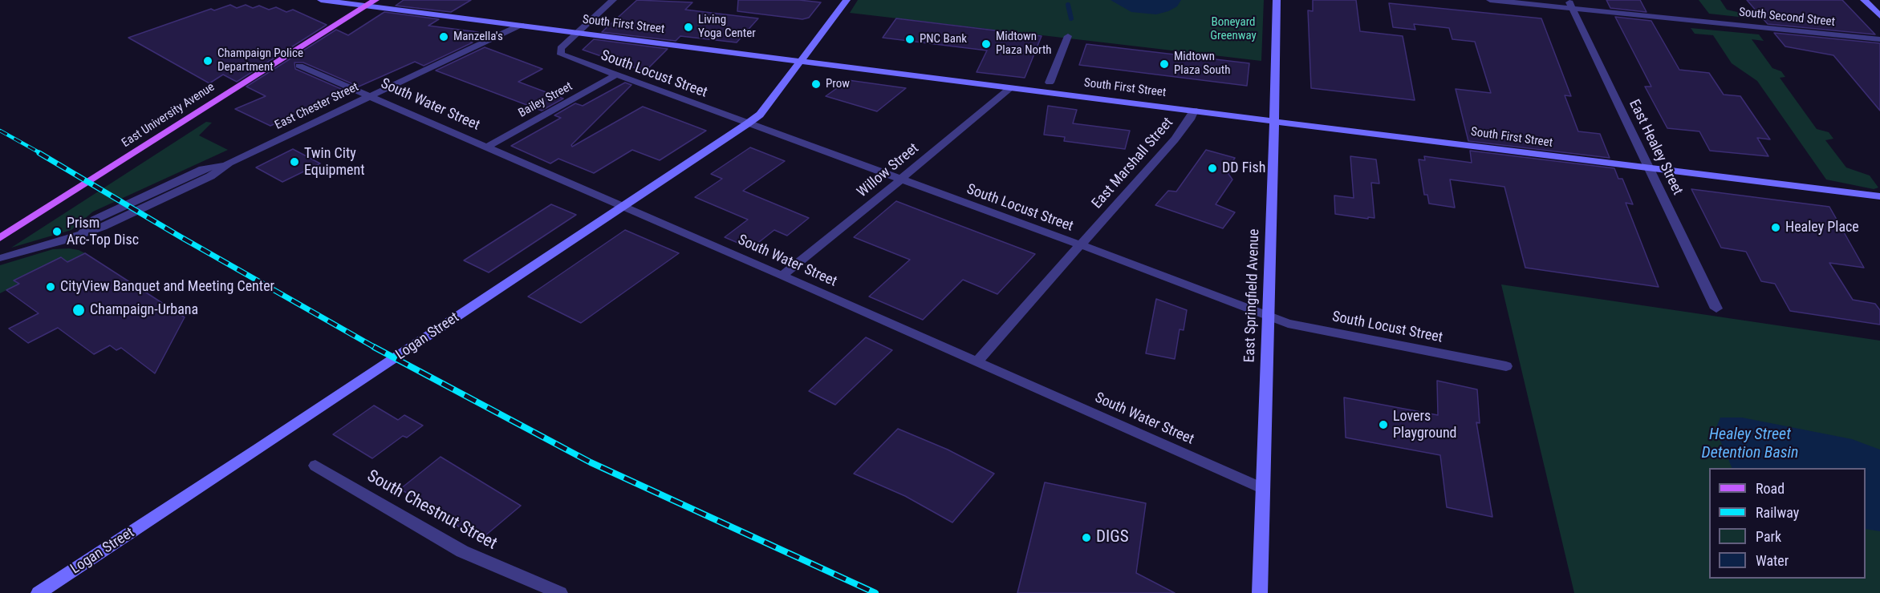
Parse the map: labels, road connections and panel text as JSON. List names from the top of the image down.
{
  "streets": {
    "main road": ["East University Avenue"],
    "street": [
      "South Second Street",
      "South First Street",
      "South Locust Street",
      "Bailey Street",
      "South Water Street",
      "East Chester Street",
      "East Healey Street",
      "East Marshall Street",
      "Willow Street",
      "East Springfield Avenue",
      "Logan Street",
      "South Chestnut Street"
    ]
  },
  "crossings": [
    ["South Second Street", "East Healey Street"],
    ["South First Street", "South Locust Street"],
    ["South First Street", "East Chester Street"],
    ["South First Street", "East University Avenue"],
    ["South First Street", "East Healey Street"],
    ["South First Street", "East Marshall Street"],
    ["South First Street", "Willow Street"],
    ["South First Street", "East Springfield Avenue"],
    ["South First Street", "Logan Street"],
    ["South Locust Street", "Bailey Street"],
    ["South Locust Street", "East Marshall Street"],
    ["South Locust Street", "Willow Street"],
    ["South Locust Street", "East Springfield Avenue"],
    ["South Locust Street", "Logan Street"],
    ["Bailey Street", "South Water Street"],
    ["South Water Street", "East Chester Street"],
    ["South Water Street", "East Marshall Street"],
    ["South Water Street", "Willow Street"],
    ["South Water Street", "East Springfield Avenue"],
    ["South Water Street", "Logan Street"]
  ],
  "water": ["Healey Street Detention Basin"],
  "parks": ["Boneyard Greenway"],
  "places": [
    "Living Yoga Center",
    "Manzella's",
    "PNC Bank",
    "Midtown Plaza North",
    "Champaign Police Department",
    "Midtown Plaza South",
    "Prow",
    "Twin City Equipment",
    "DD Fish",
    "Healey Place",
    "Prism Arc-Top Disc",
    "CityView Banquet and Meeting Center",
    "Champaign-Urbana",
    "Lovers Playground",
    "DIGS"
  ],
  "legend": [
    "Road",
    "Railway",
    "Park",
    "Water"
  ]
}
